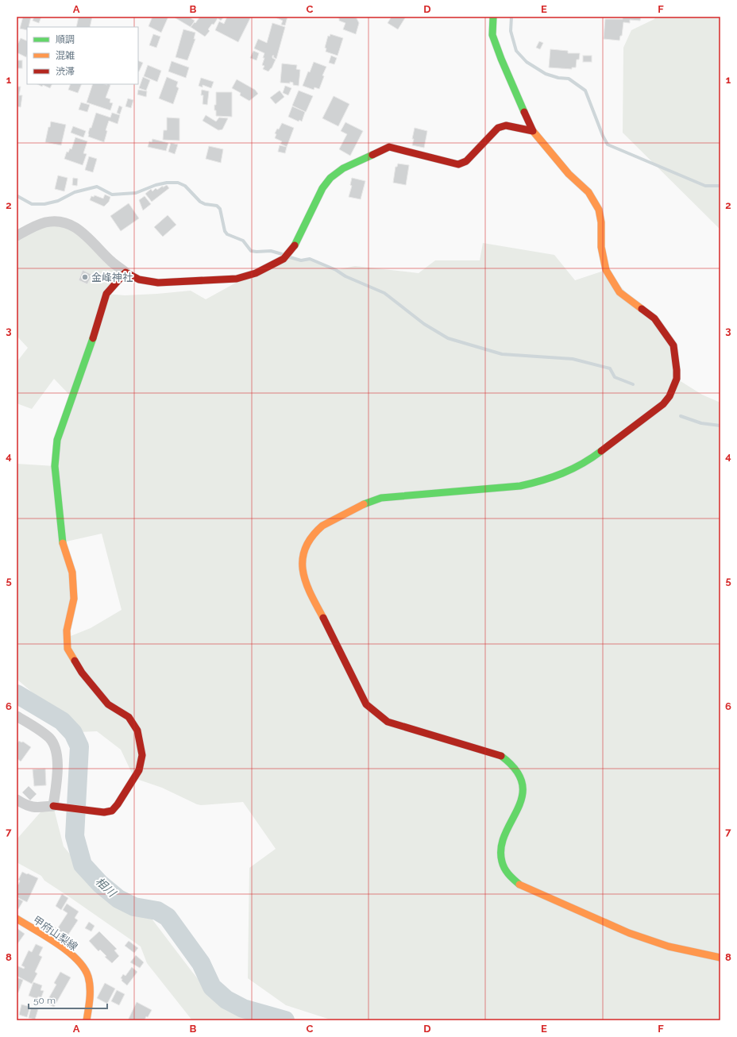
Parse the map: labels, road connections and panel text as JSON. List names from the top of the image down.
{
  "streets": {
    "street": ["甲府山梨線"]
  },
  "water": ["相川"],
  "places": ["金峰神社"],
  "legend": ["順調", "混雑", "渋滞"],
  "scale_bar": "50 m",
  "grid": {
    "columns": [
      "A",
      "B",
      "C",
      "D",
      "E",
      "F"
    ],
    "rows": [
      "1",
      "2",
      "3",
      "4",
      "5",
      "6",
      "7",
      "8"
    ]
  }
}
